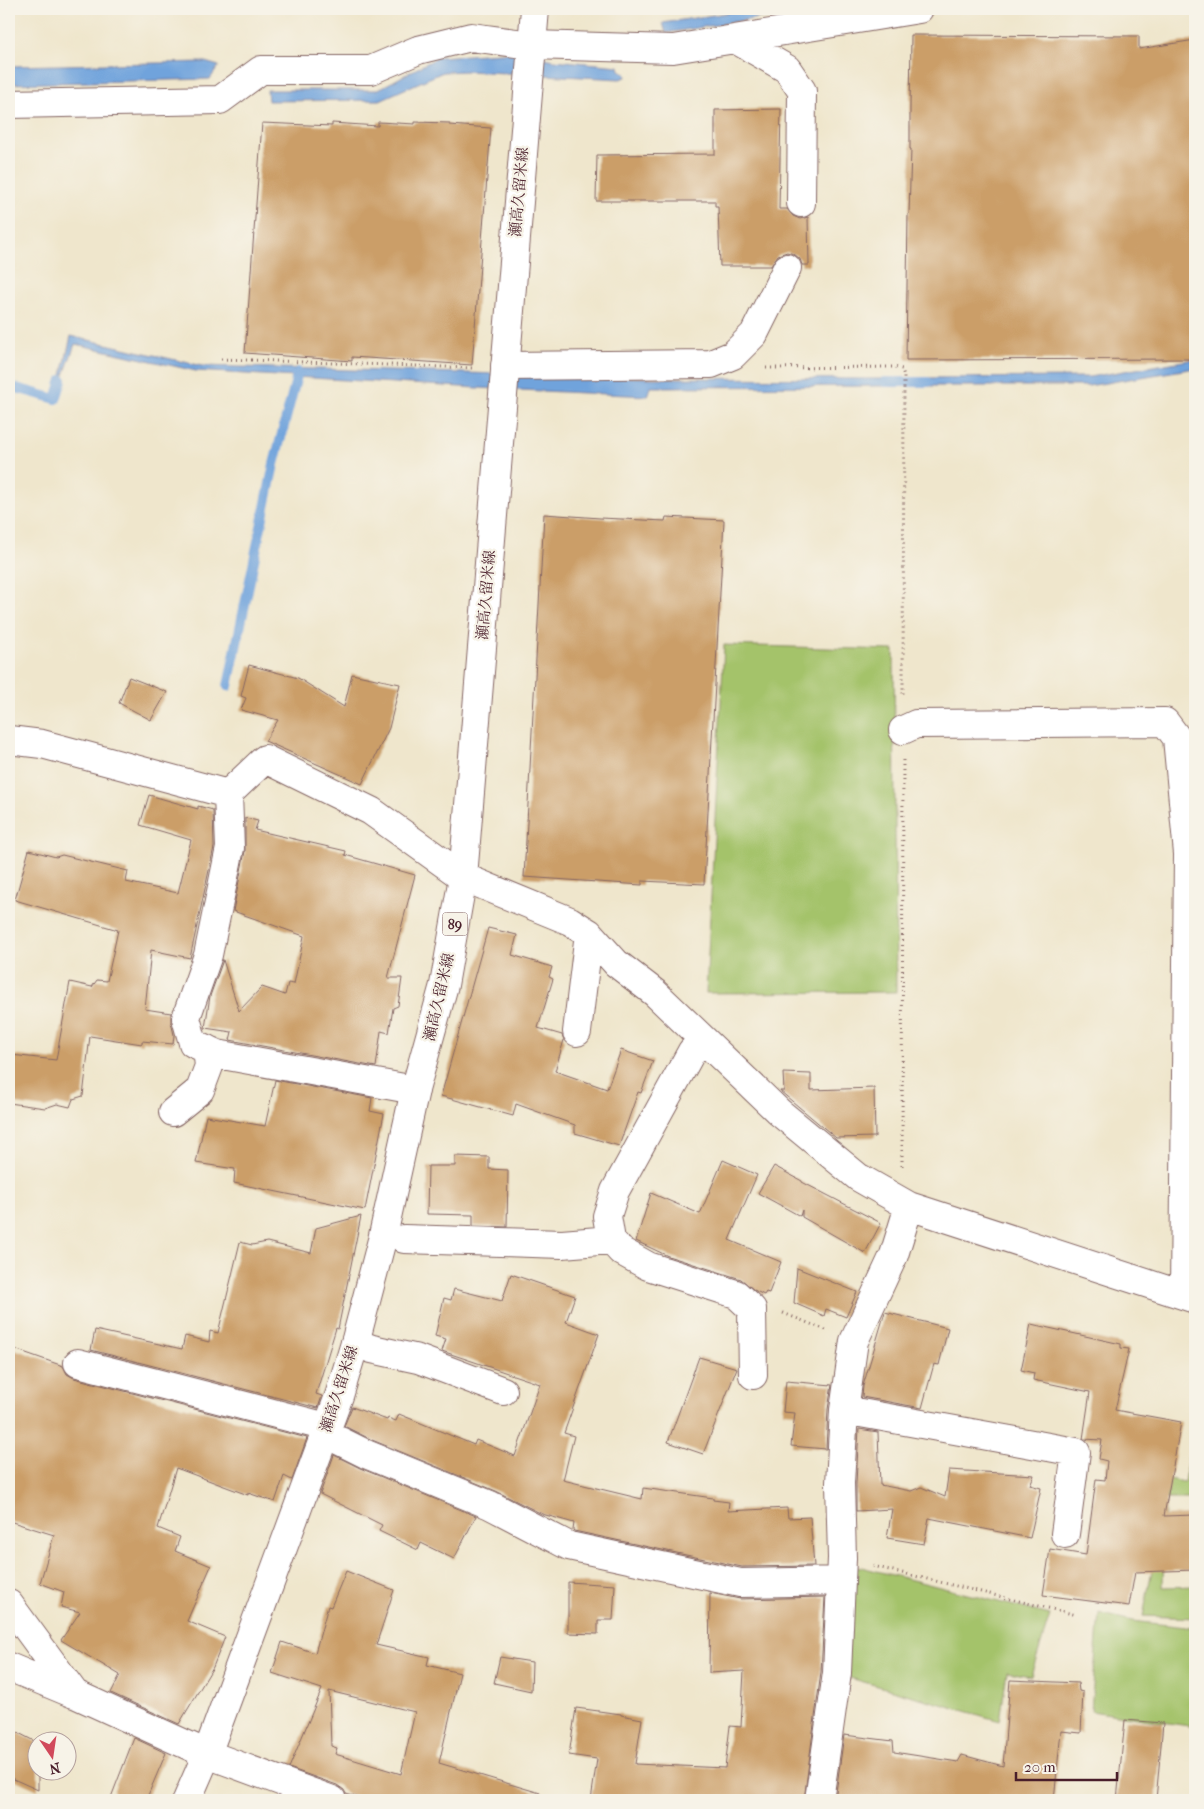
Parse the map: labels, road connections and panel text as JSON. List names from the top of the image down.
{
  "streets": {
    "street": ["瀬高久留米線", "89"]
  },
  "scale_bar": "20 m",
  "north": "bottom"
}
